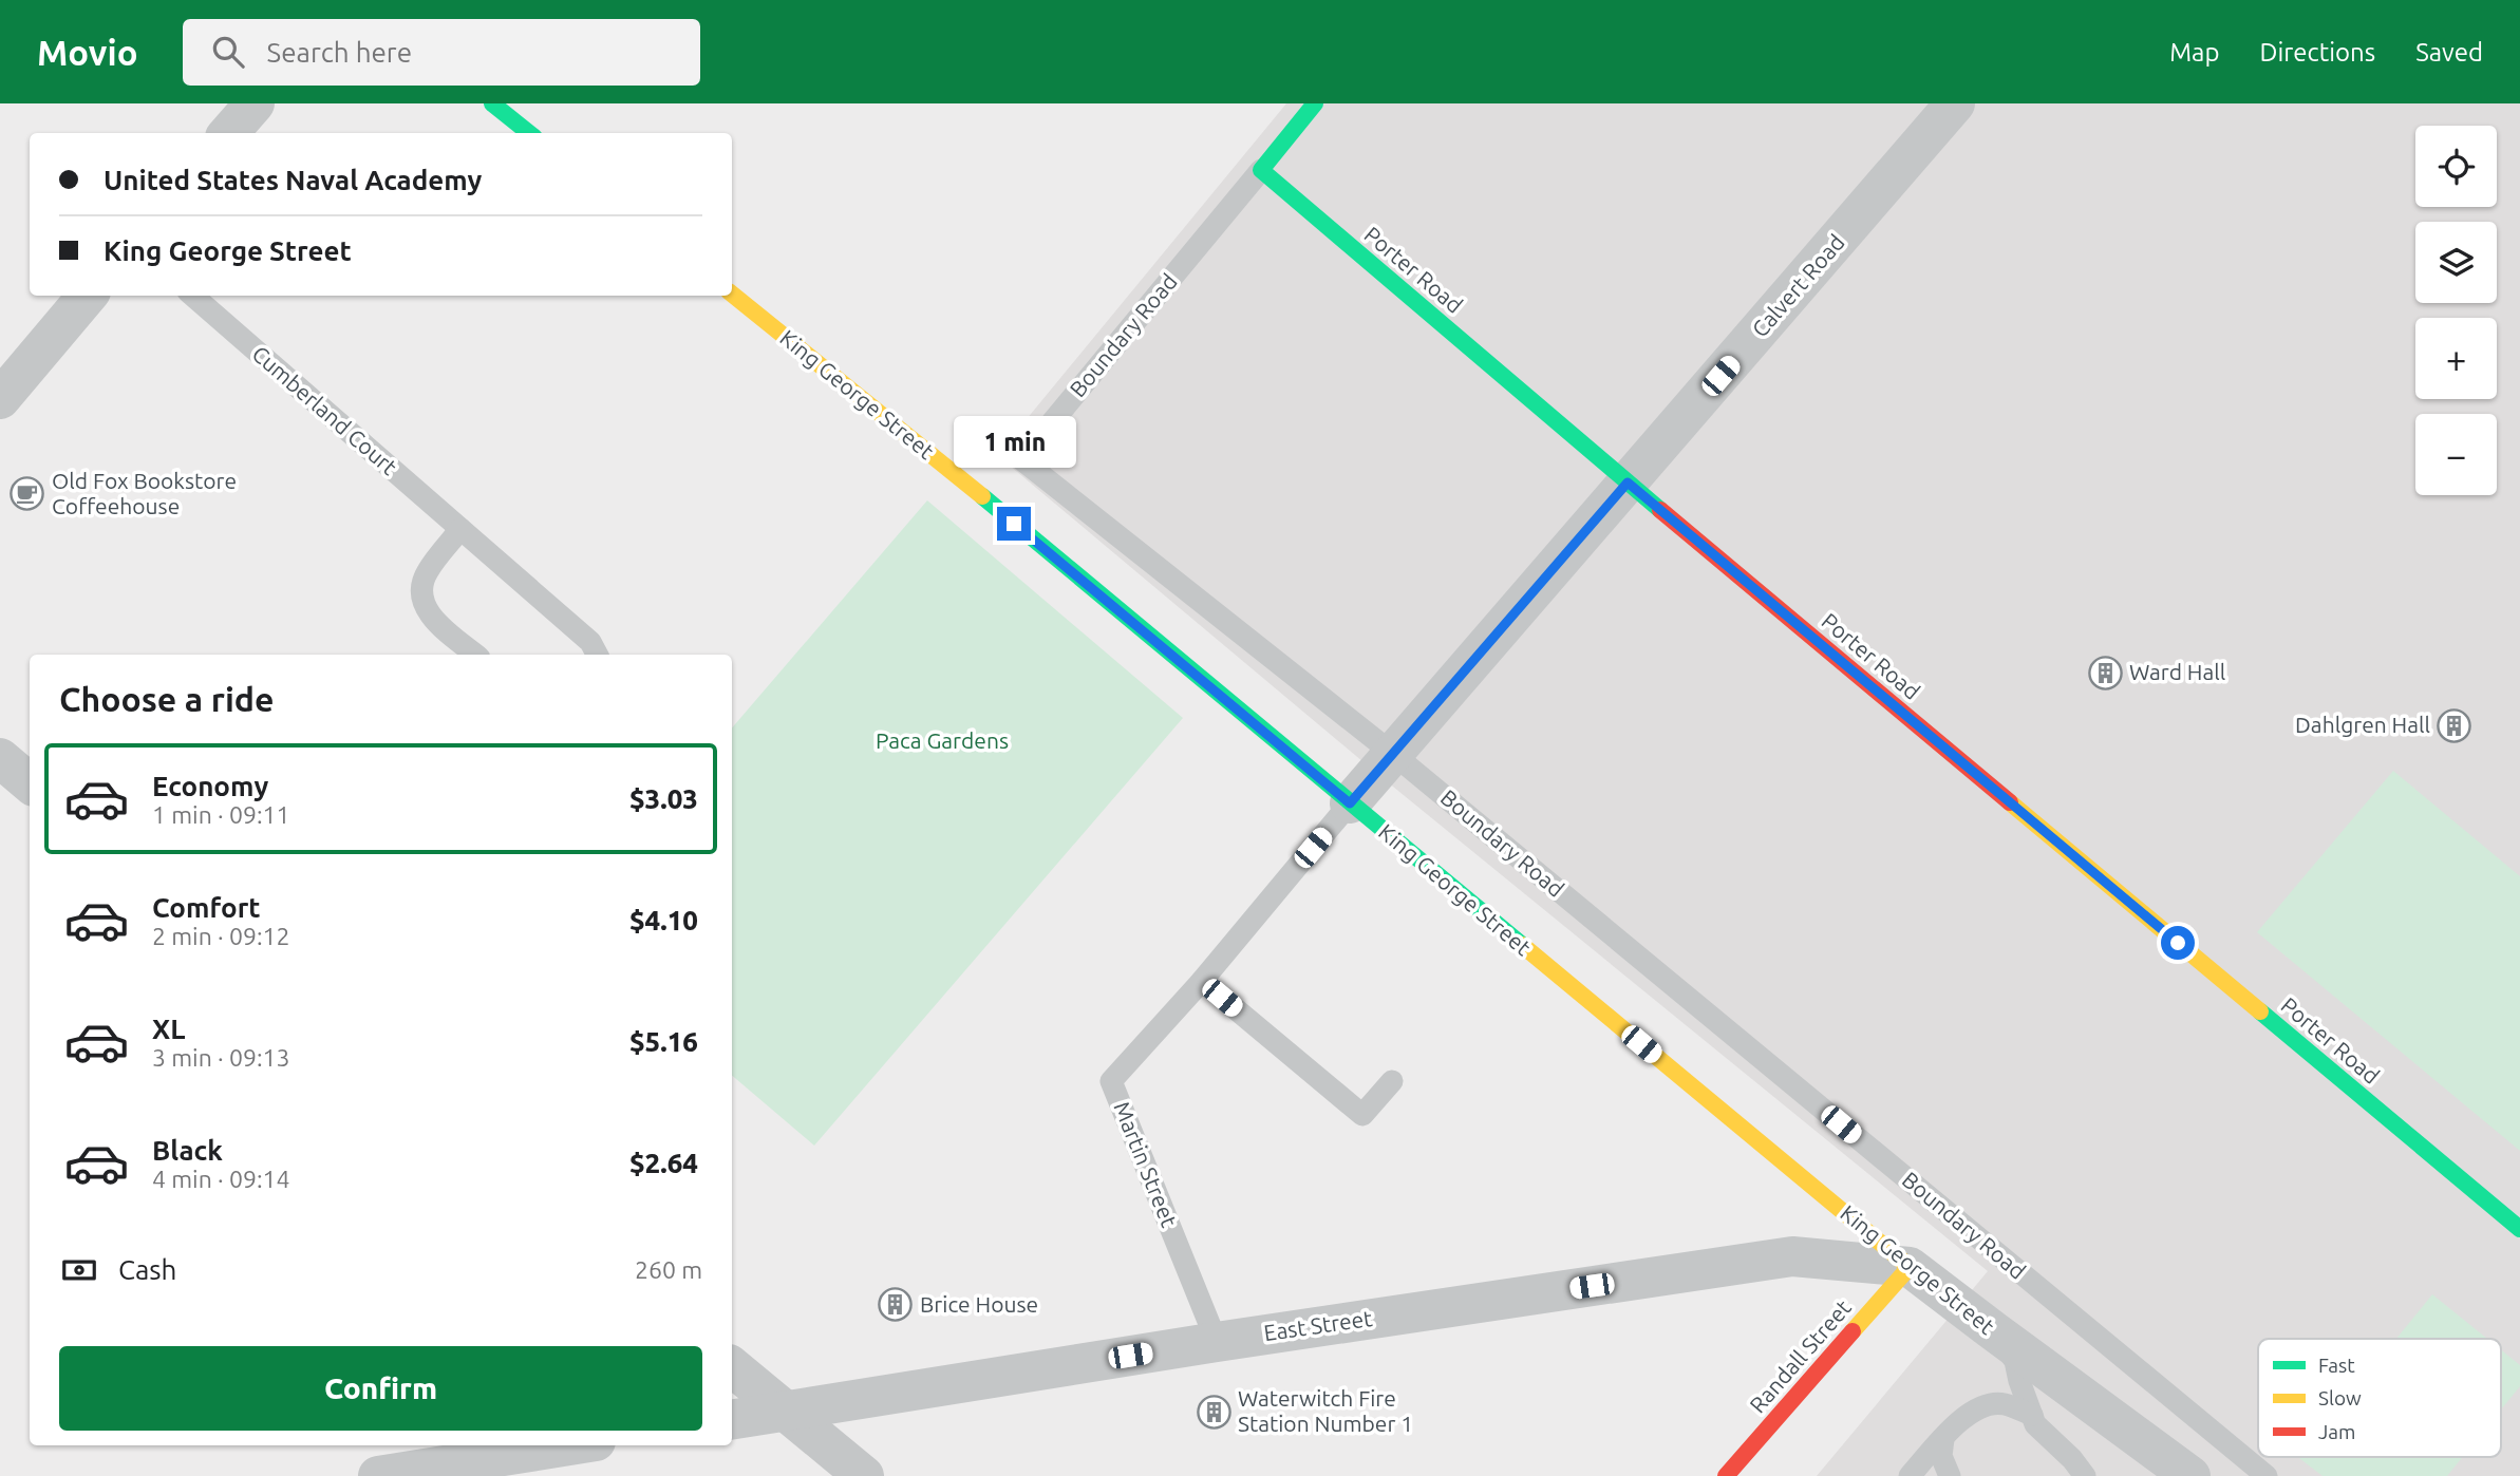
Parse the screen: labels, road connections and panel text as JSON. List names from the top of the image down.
{
  "streets": {
    "street": [
      "Porter Road",
      "Calvert Road",
      "King George Street",
      "East Street",
      "Randall Street"
    ],
    "lane": ["Boundary Road", "Cumberland Court", "Martin Street"]
  },
  "crossings": [
    ["Porter Road", "Calvert Road"],
    ["Porter Road", "Boundary Road"],
    ["Calvert Road", "Boundary Road"],
    ["Calvert Road", "King George Street"],
    ["Calvert Road", "Martin Street"],
    ["King George Street", "Martin Street"],
    ["King George Street", "East Street"],
    ["King George Street", "Randall Street"],
    ["Martin Street", "East Street"],
    ["East Street", "Randall Street"]
  ],
  "parks": ["Paca Gardens"],
  "places": {
    "cafe": ["Old Fox Bookstore Coffeehouse"],
    "building": [
      "Ward Hall",
      "Dahlgren Hall",
      "Brice House",
      "Waterwitch Fire Station Number 1"
    ]
  },
  "legend": ["Fast", "Slow", "Jam"],
  "page": {
    "header": "Movio",
    "search": "Search here",
    "nav": ["Map", "Directions", "Saved"],
    "map_buttons": ["+", "−"],
    "banner": ["United States Naval Academy", "King George Street"],
    "bubble": "1 min",
    "heading": "Choose a ride",
    "list": [
      {
        "name": "Economy",
        "note": "1 min · 09:11",
        "value": "$3.03"
      },
      {
        "name": "Comfort",
        "note": "2 min · 09:12",
        "value": "$4.10"
      },
      {
        "name": "XL",
        "note": "3 min · 09:13",
        "value": "$5.16"
      },
      {
        "name": "Black",
        "note": "4 min · 09:14",
        "value": "$2.64"
      }
    ],
    "pay": ["Cash", "260 m"],
    "buttons": "Confirm"
  }
}
